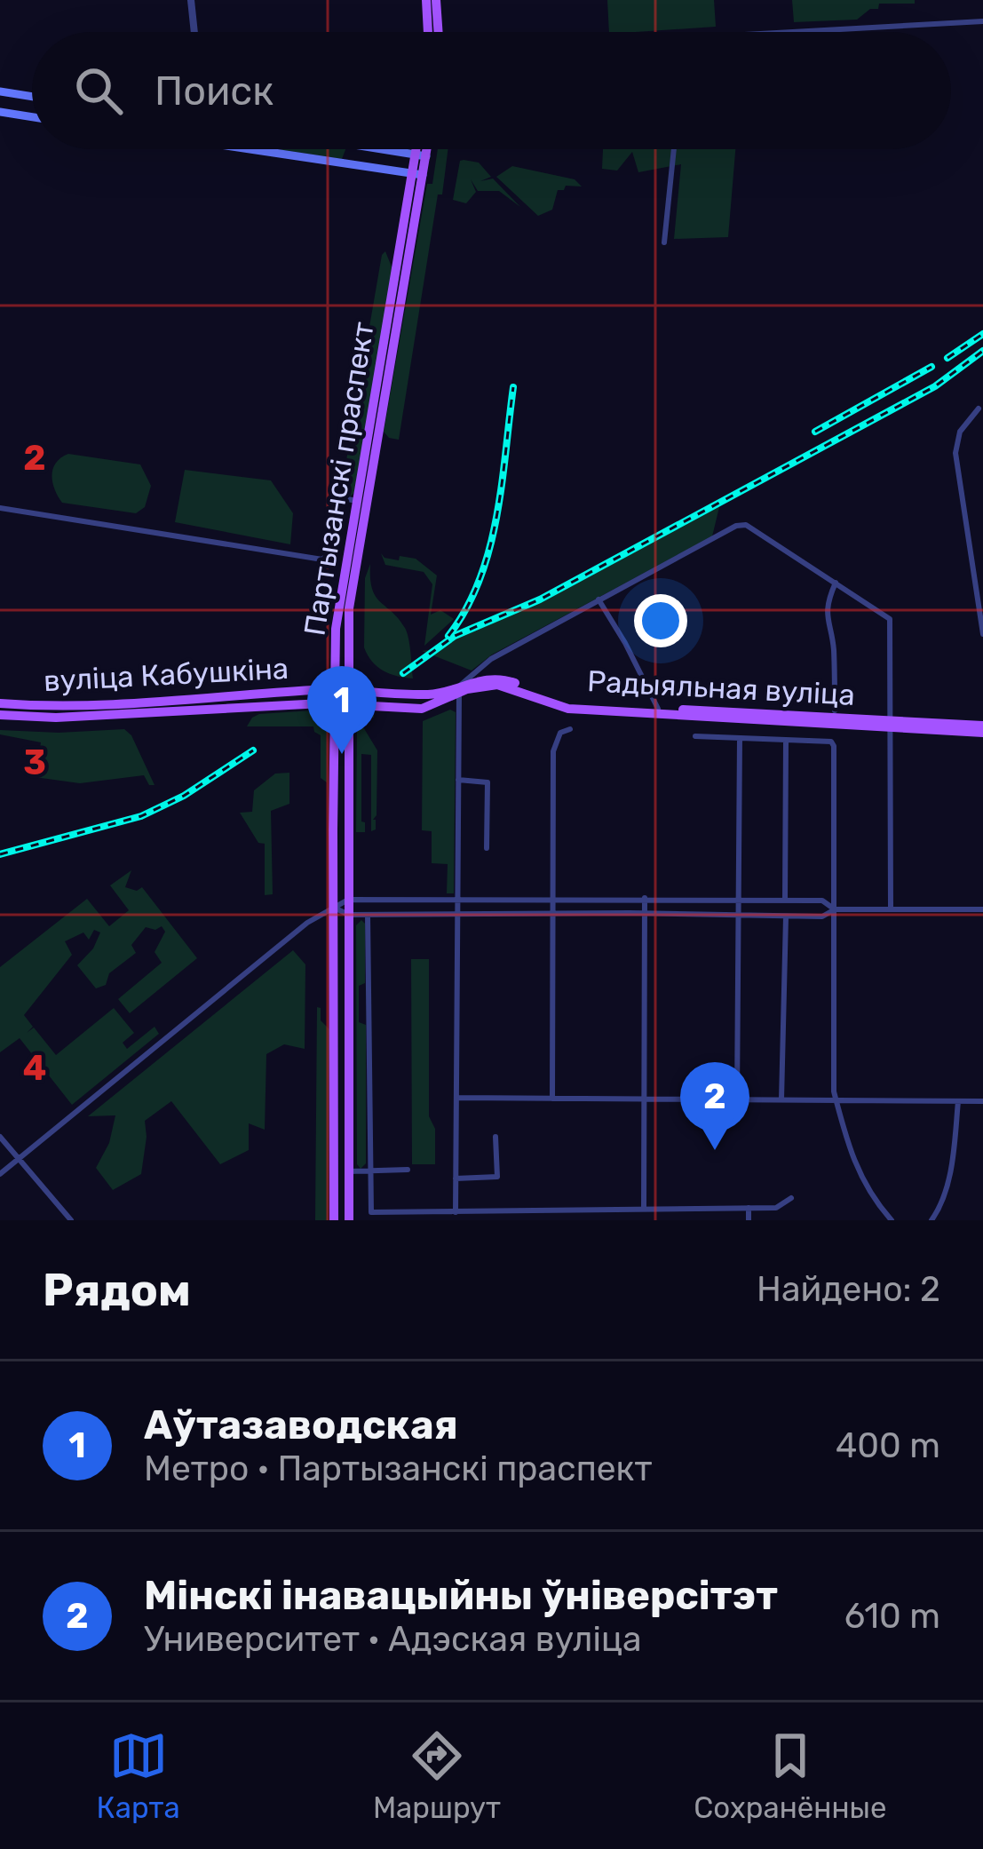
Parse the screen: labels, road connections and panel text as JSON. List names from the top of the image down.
{
  "streets": {
    "main road": ["Партызанскі праспект", "вуліца Кабушкіна", "Радыяльная вуліца"]
  },
  "crossings": [
    ["Партызанскі праспект", "вуліца Кабушкіна"],
    ["Партызанскі праспект", "Радыяльная вуліца"],
    ["вуліца Кабушкіна", "Радыяльная вуліца"]
  ],
  "page": {
    "search": "Поиск",
    "pins": ["1", "2"],
    "heading": ["Рядом", "Найдено: 2"],
    "list": [
      {
        "mark": "1",
        "name": "Аўтазаводская",
        "note": "Метро · Партызанскі праспект",
        "value": "400 m"
      },
      {
        "mark": "2",
        "name": "Мінскі інавацыйны ўніверсітэт",
        "note": "Университет · Адэская вуліца",
        "value": "610 m"
      }
    ],
    "nav": ["Карта", "Маршрут", "Сохранённые"]
  },
  "grid": {
    "rows": ["2", "3", "4"]
  }
}
